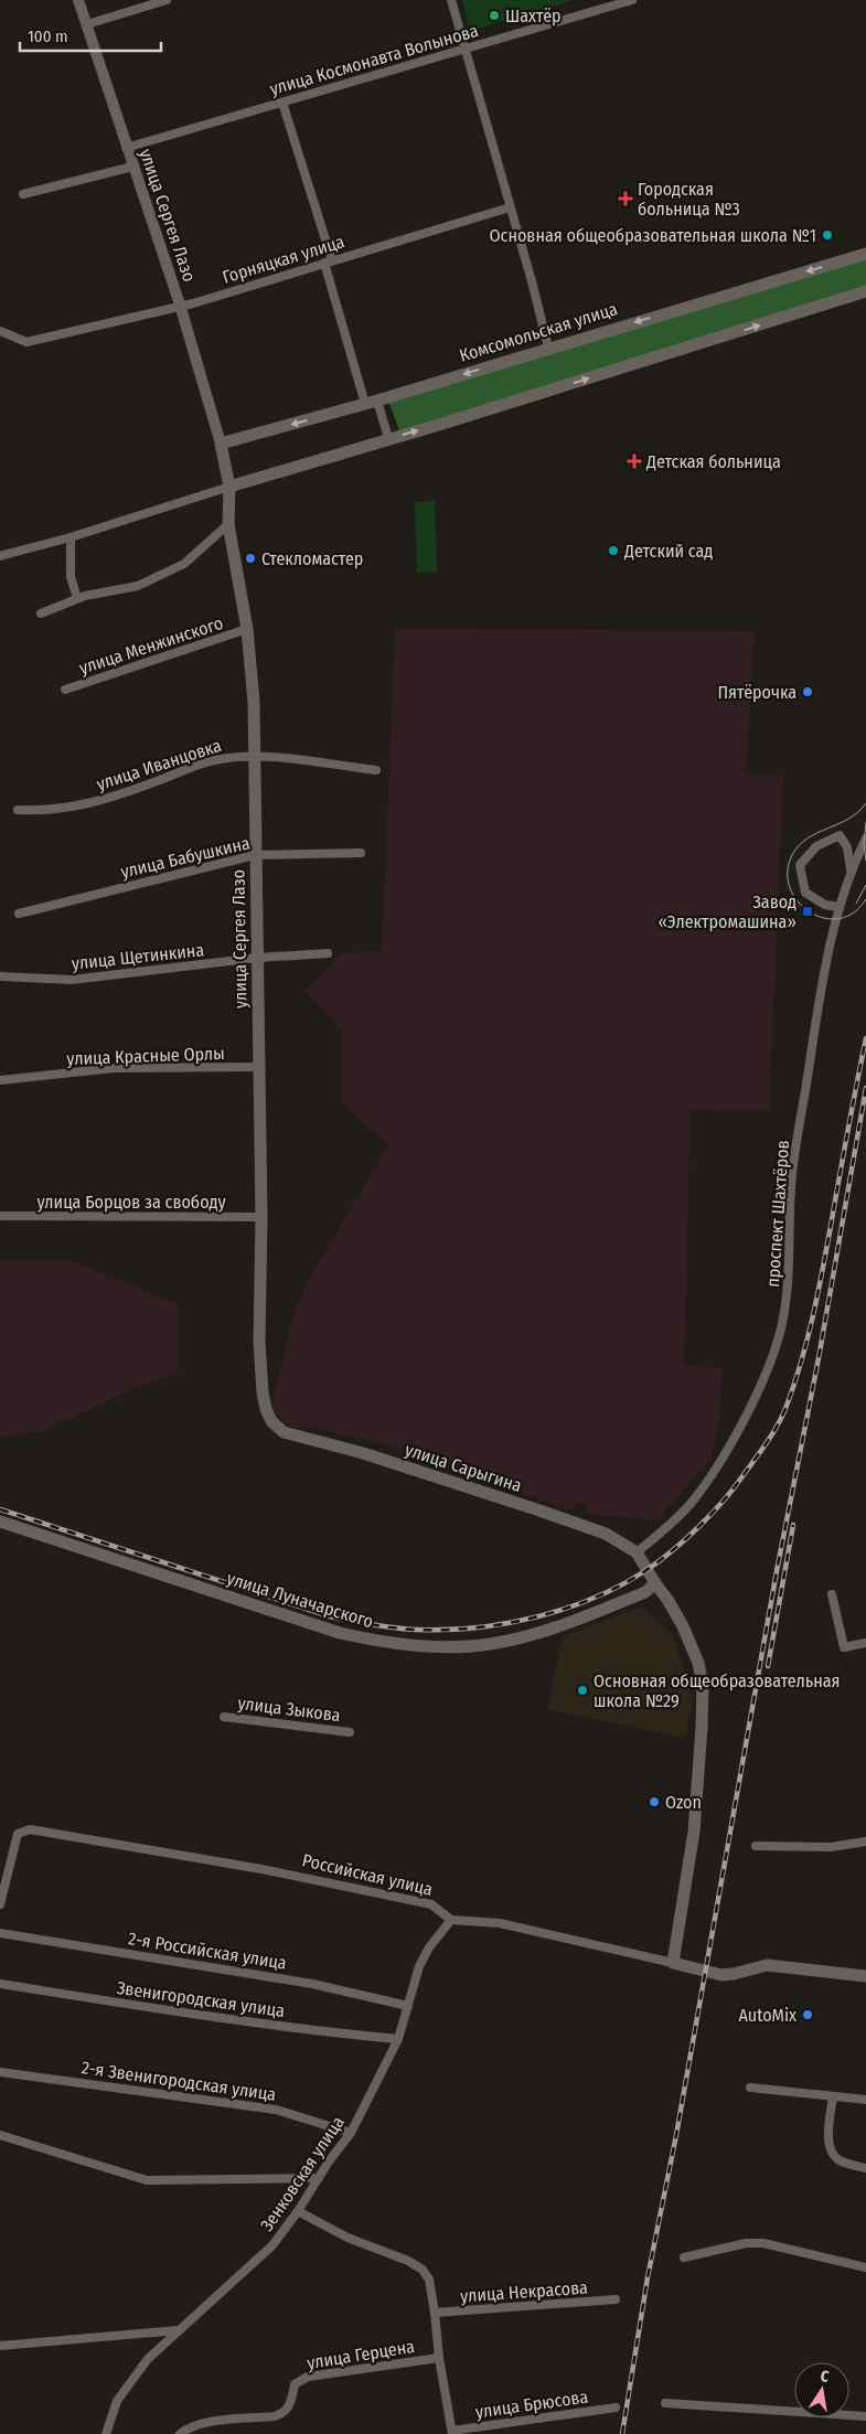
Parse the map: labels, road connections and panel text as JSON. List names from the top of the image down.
{
  "streets": {
    "main road": [
      "улица Сергея Лазо",
      "Комсомольская улица",
      "улица Сарыгина",
      "улица Луначарского"
    ],
    "street": [
      "улица Космонавта Волынова",
      "Горняцкая улица",
      "улица Менжинского",
      "улица Иванцовка",
      "улица Бабушкина",
      "улица Щетинкина",
      "улица Красные Орлы",
      "улица Борцов за свободу",
      "проспект Шахтёров",
      "улица Зыкова",
      "Российская улица",
      "2-я Российская улица",
      "Звенигородская улица",
      "2-я Звенигородская улица",
      "Зенковская улица",
      "улица Некрасова",
      "улица Герцена",
      "улица Брюсова"
    ]
  },
  "crossings": [
    ["улица Космонавта Волынова", "улица Сергея Лазо"],
    ["улица Сергея Лазо", "Горняцкая улица"],
    ["улица Сергея Лазо", "Комсомольская улица"],
    ["улица Сергея Лазо", "улица Менжинского"],
    ["улица Сергея Лазо", "улица Иванцовка"],
    ["улица Сергея Лазо", "улица Бабушкина"],
    ["улица Сергея Лазо", "улица Щетинкина"],
    ["улица Сергея Лазо", "улица Красные Орлы"],
    ["улица Сергея Лазо", "улица Борцов за свободу"],
    ["улица Сергея Лазо", "улица Сарыгина"],
    ["проспект Шахтёров", "улица Сарыгина"],
    ["улица Сарыгина", "улица Луначарского"],
    ["Российская улица", "Зенковская улица"],
    ["2-я Российская улица", "Зенковская улица"],
    ["Звенигородская улица", "Зенковская улица"],
    ["2-я Звенигородская улица", "Зенковская улица"]
  ],
  "places": {
    "other": [
      "Шахтёр",
      "Основная общеобразовательная школа №1",
      "Детский сад",
      "Стекломастер",
      "Пятёрочка",
      "Основная общеобразовательная школа №29",
      "Ozon",
      "AutoMix"
    ],
    "health": ["Городская больница №3", "Детская больница"],
    "transit": ["Завод «Электромашина»"]
  },
  "scale_bar": "100 m",
  "north": "top"
}
